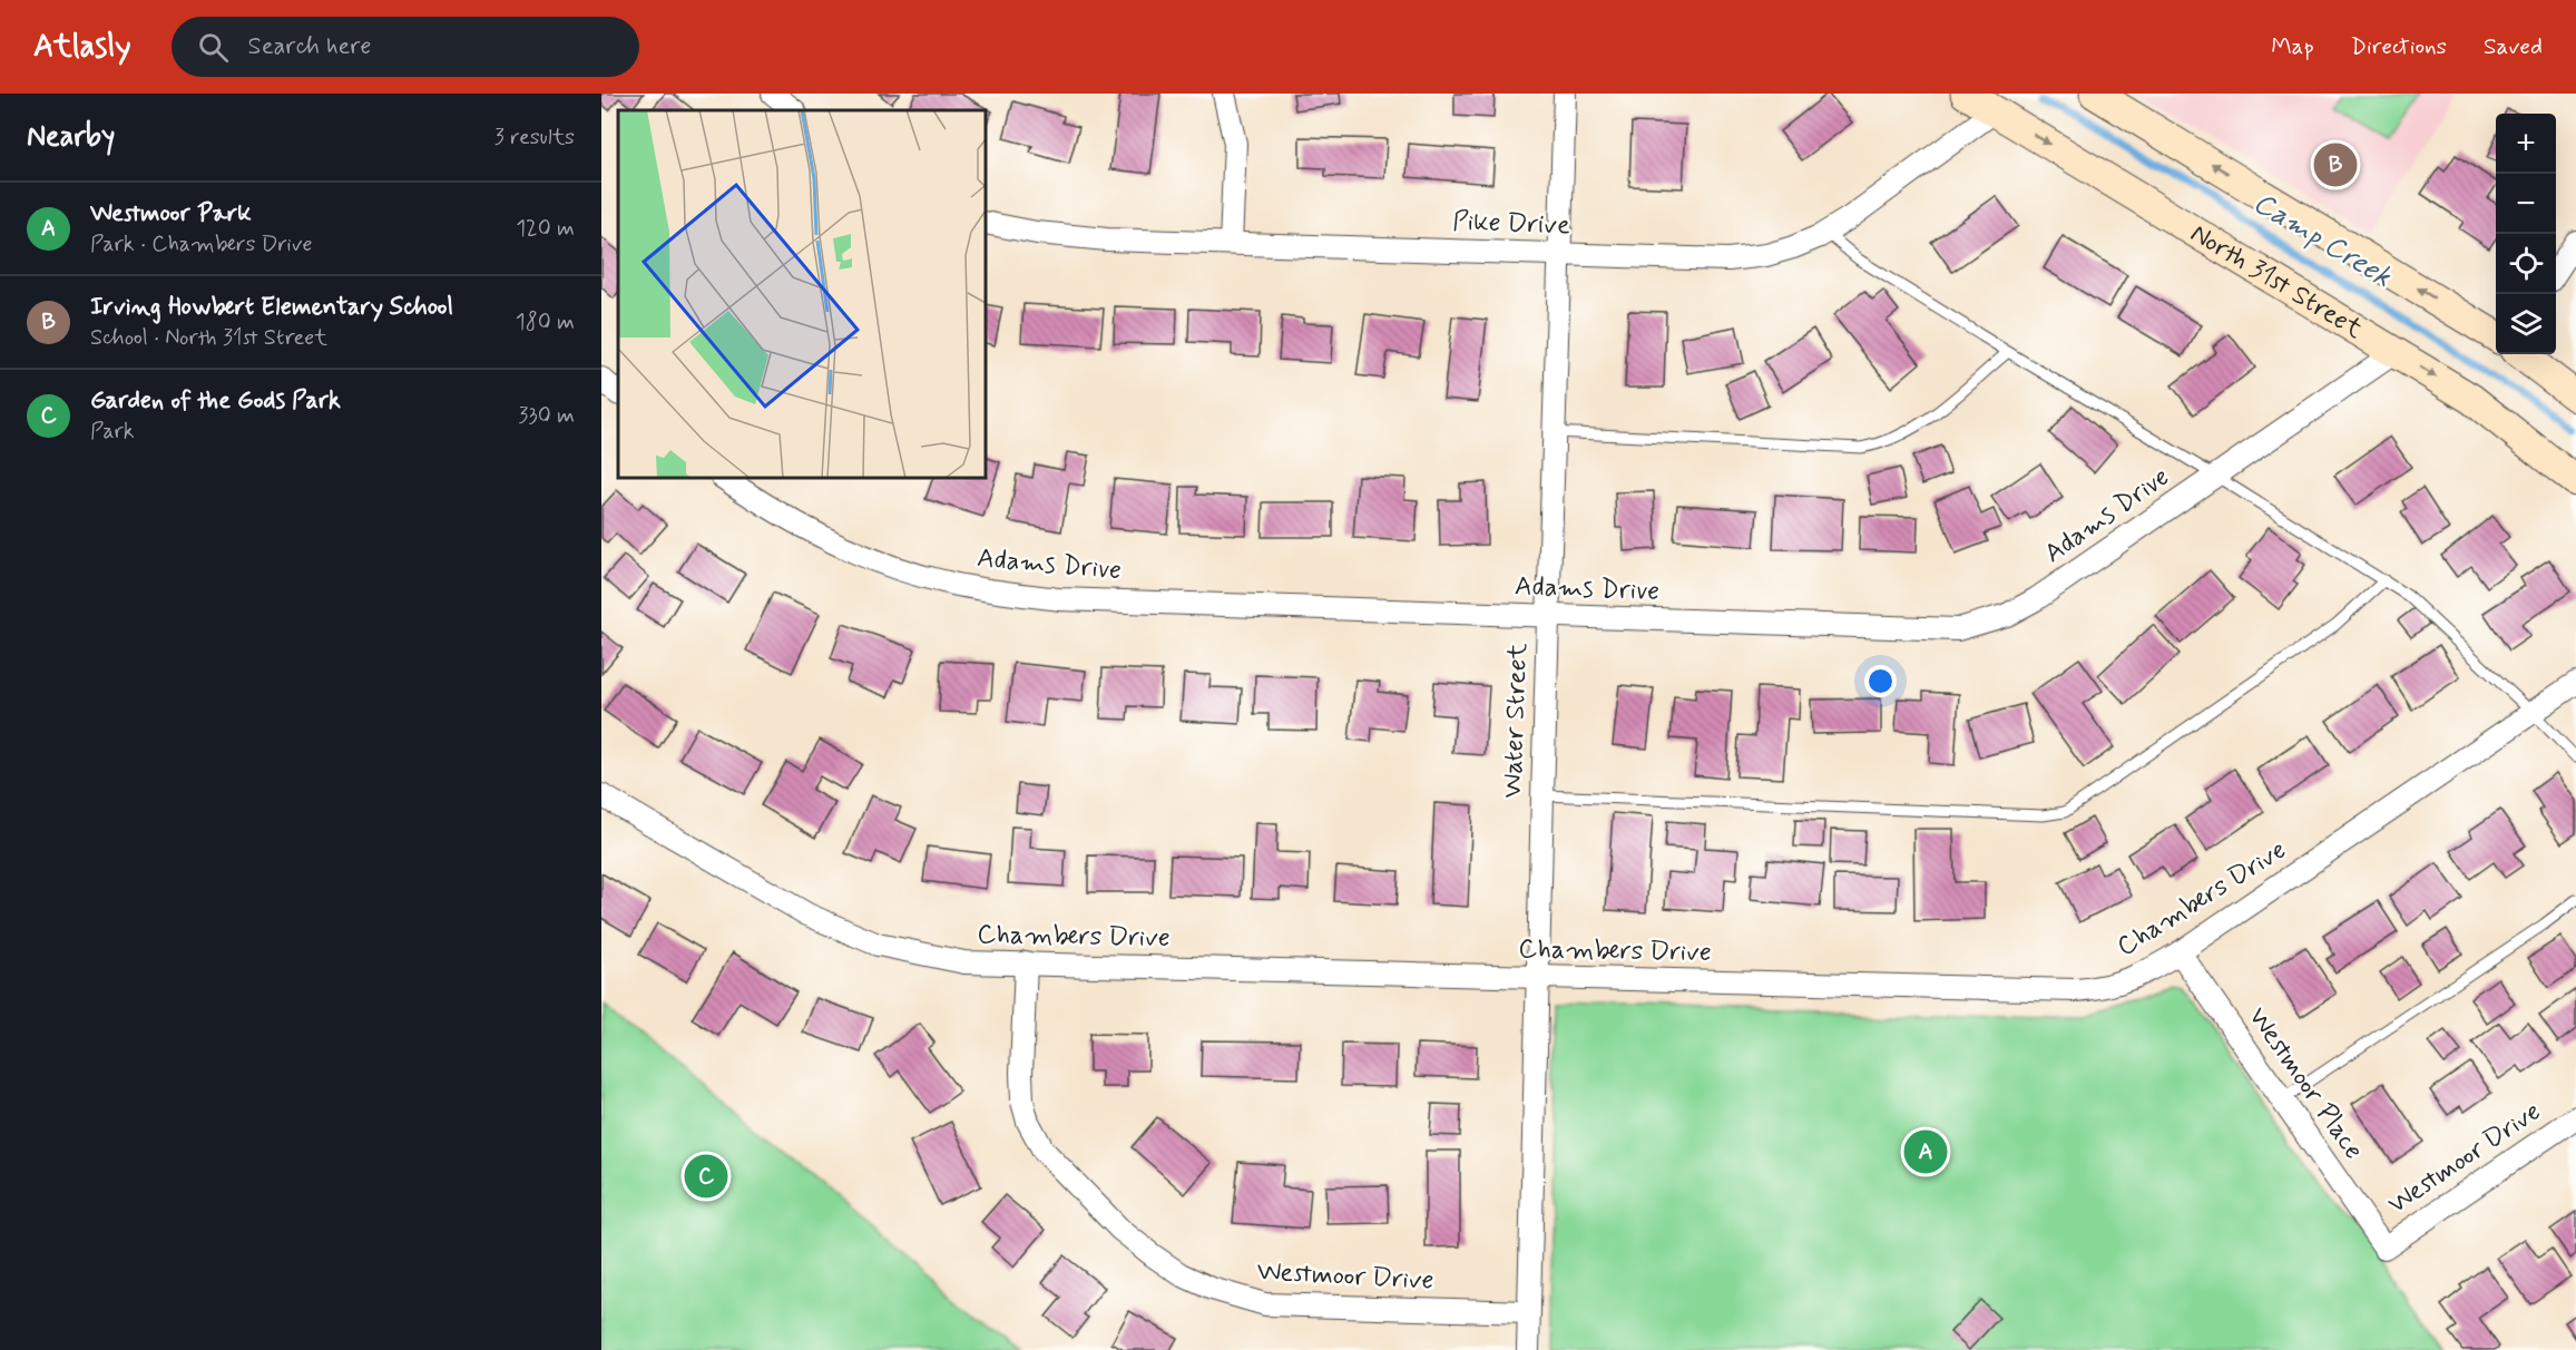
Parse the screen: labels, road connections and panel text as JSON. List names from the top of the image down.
{
  "streets": {
    "main road": ["North 31st Street"],
    "street": [
      "Pike Drive",
      "Adams Drive",
      "Water Street",
      "Chambers Drive",
      "Westmoor Place",
      "Westmoor Drive"
    ]
  },
  "crossings": [
    ["Pike Drive", "North 31st Street"],
    ["Pike Drive", "Water Street"],
    ["North 31st Street", "Adams Drive"],
    ["Adams Drive", "Water Street"],
    ["Water Street", "Chambers Drive"],
    ["Water Street", "Westmoor Drive"],
    ["Chambers Drive", "Westmoor Place"],
    ["Chambers Drive", "Westmoor Drive"],
    ["Westmoor Place", "Westmoor Drive"]
  ],
  "water": ["Camp Creek"],
  "page": {
    "header": "Atlasly",
    "search": "Search here",
    "nav": ["Map", "Directions", "Saved"],
    "heading": ["Nearby", "3 results"],
    "map_buttons": ["+", "−"],
    "pins": ["B", "A", "C"],
    "list": [
      {
        "mark": "A",
        "name": "Westmoor Park",
        "note": "Park · Chambers Drive",
        "value": "120 m"
      },
      {
        "mark": "B",
        "name": "Irving Howbert Elementary School",
        "note": "School · North 31st Street",
        "value": "180 m"
      },
      {
        "mark": "C",
        "name": "Garden of the Gods Park",
        "note": "Park",
        "value": "330 m"
      }
    ]
  }
}
